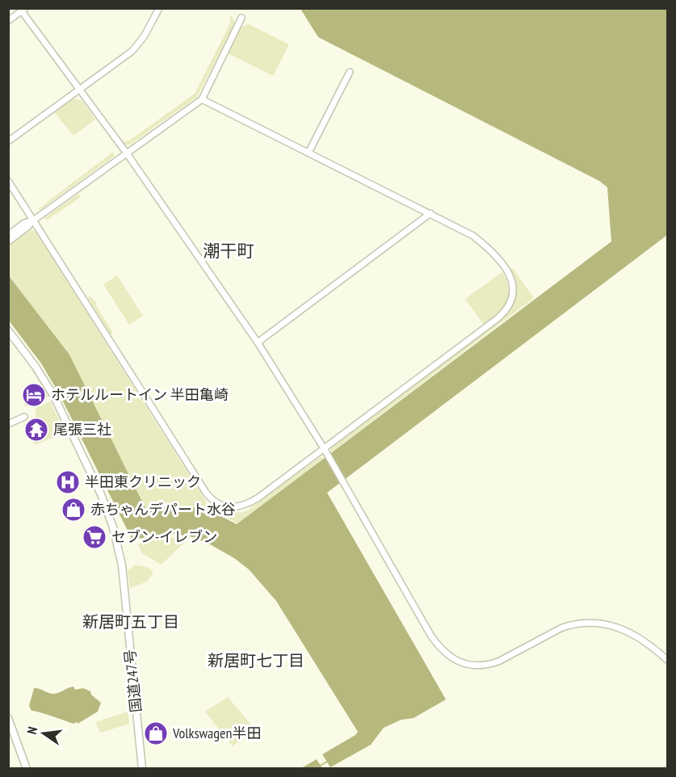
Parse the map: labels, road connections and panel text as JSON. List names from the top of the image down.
{
  "streets": {
    "highway": ["国道247号"]
  },
  "districts": ["潮干町", "新居町五丁目", "新居町七丁目"],
  "places": {
    "hotel": ["ホテルルートイン 半田亀崎"],
    "temple": ["尾張三社"],
    "hospital": ["半田東クリニック"],
    "shop": ["赤ちゃんデパート水谷", "Volkswagen半田"],
    "supermarket": ["セブン-イレブン"]
  },
  "north": "left"
}
